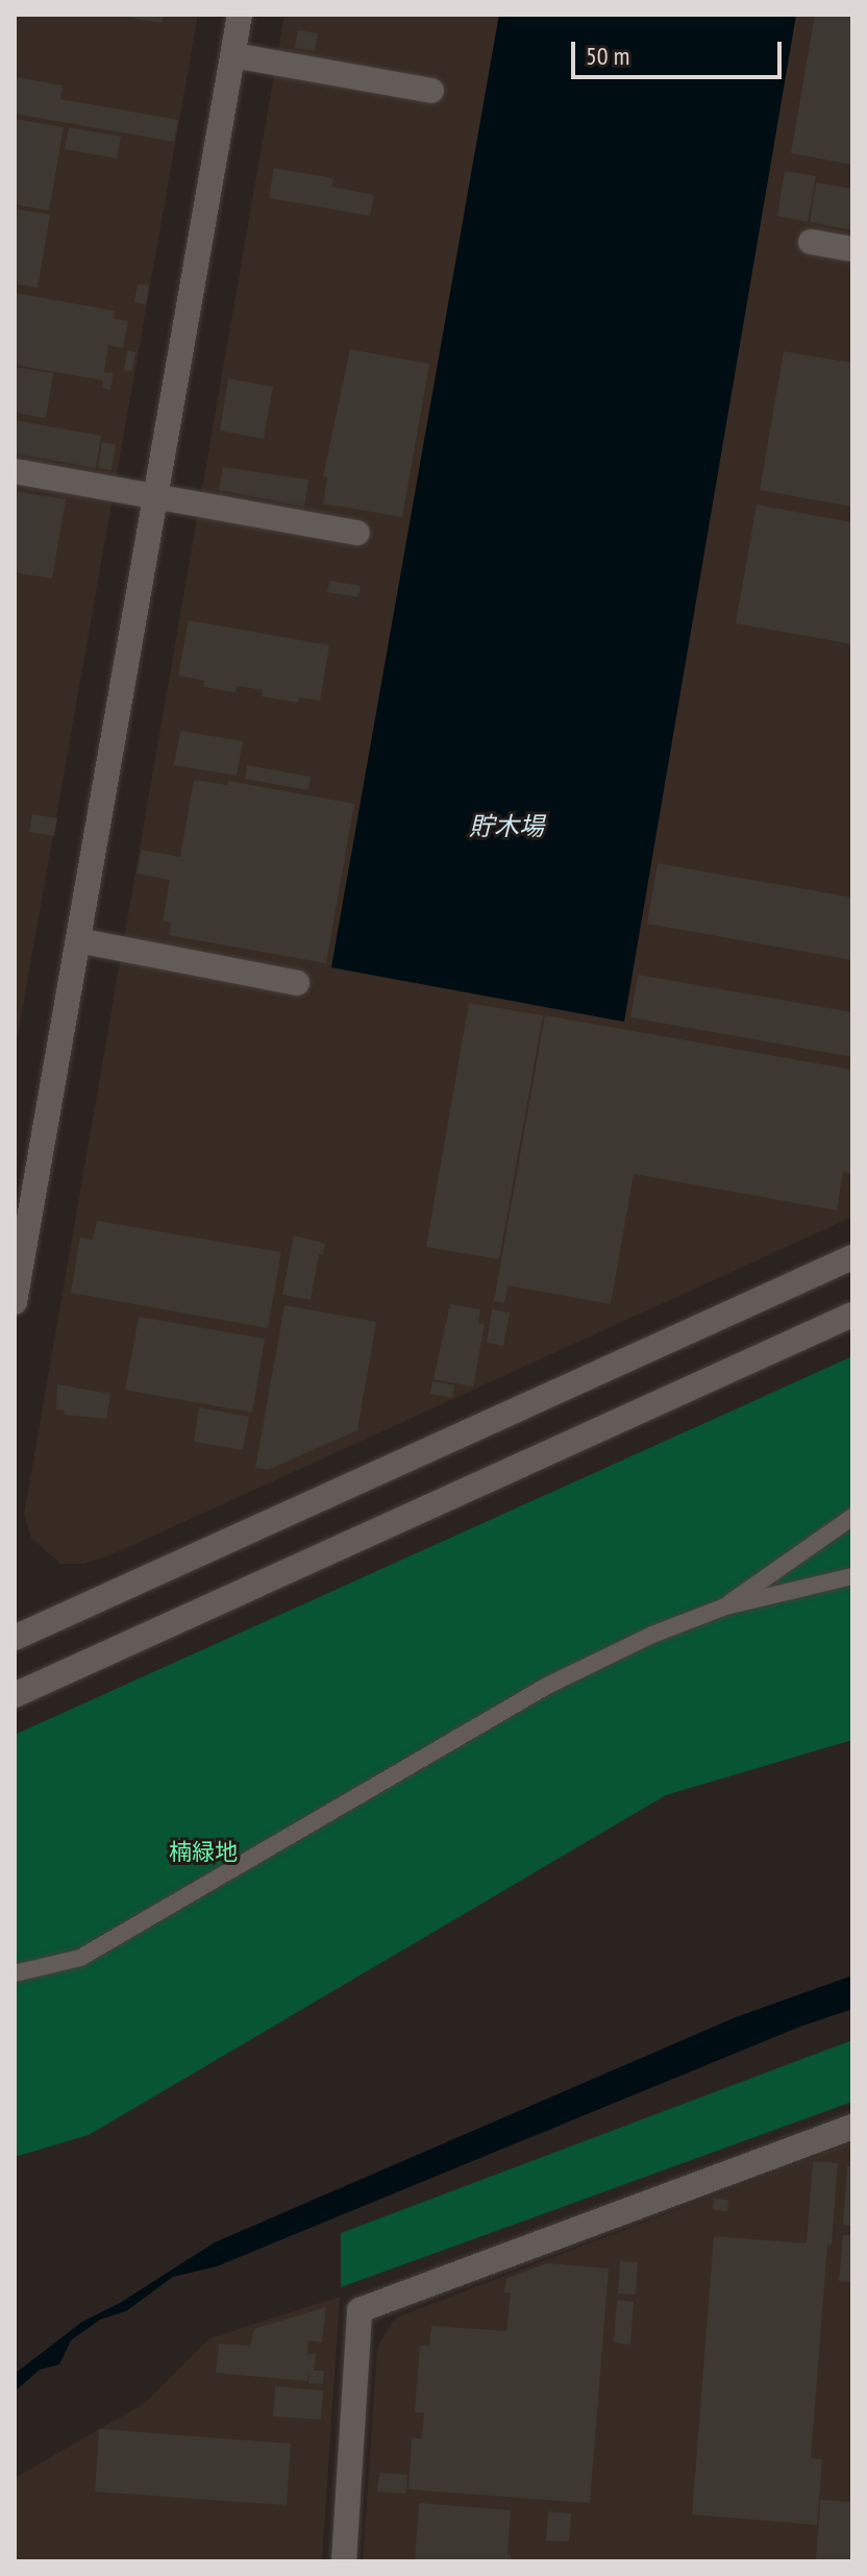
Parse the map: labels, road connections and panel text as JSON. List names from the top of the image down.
{
  "water": ["貯木場"],
  "parks": ["楠緑地"],
  "scale_bar": "50 m"
}
